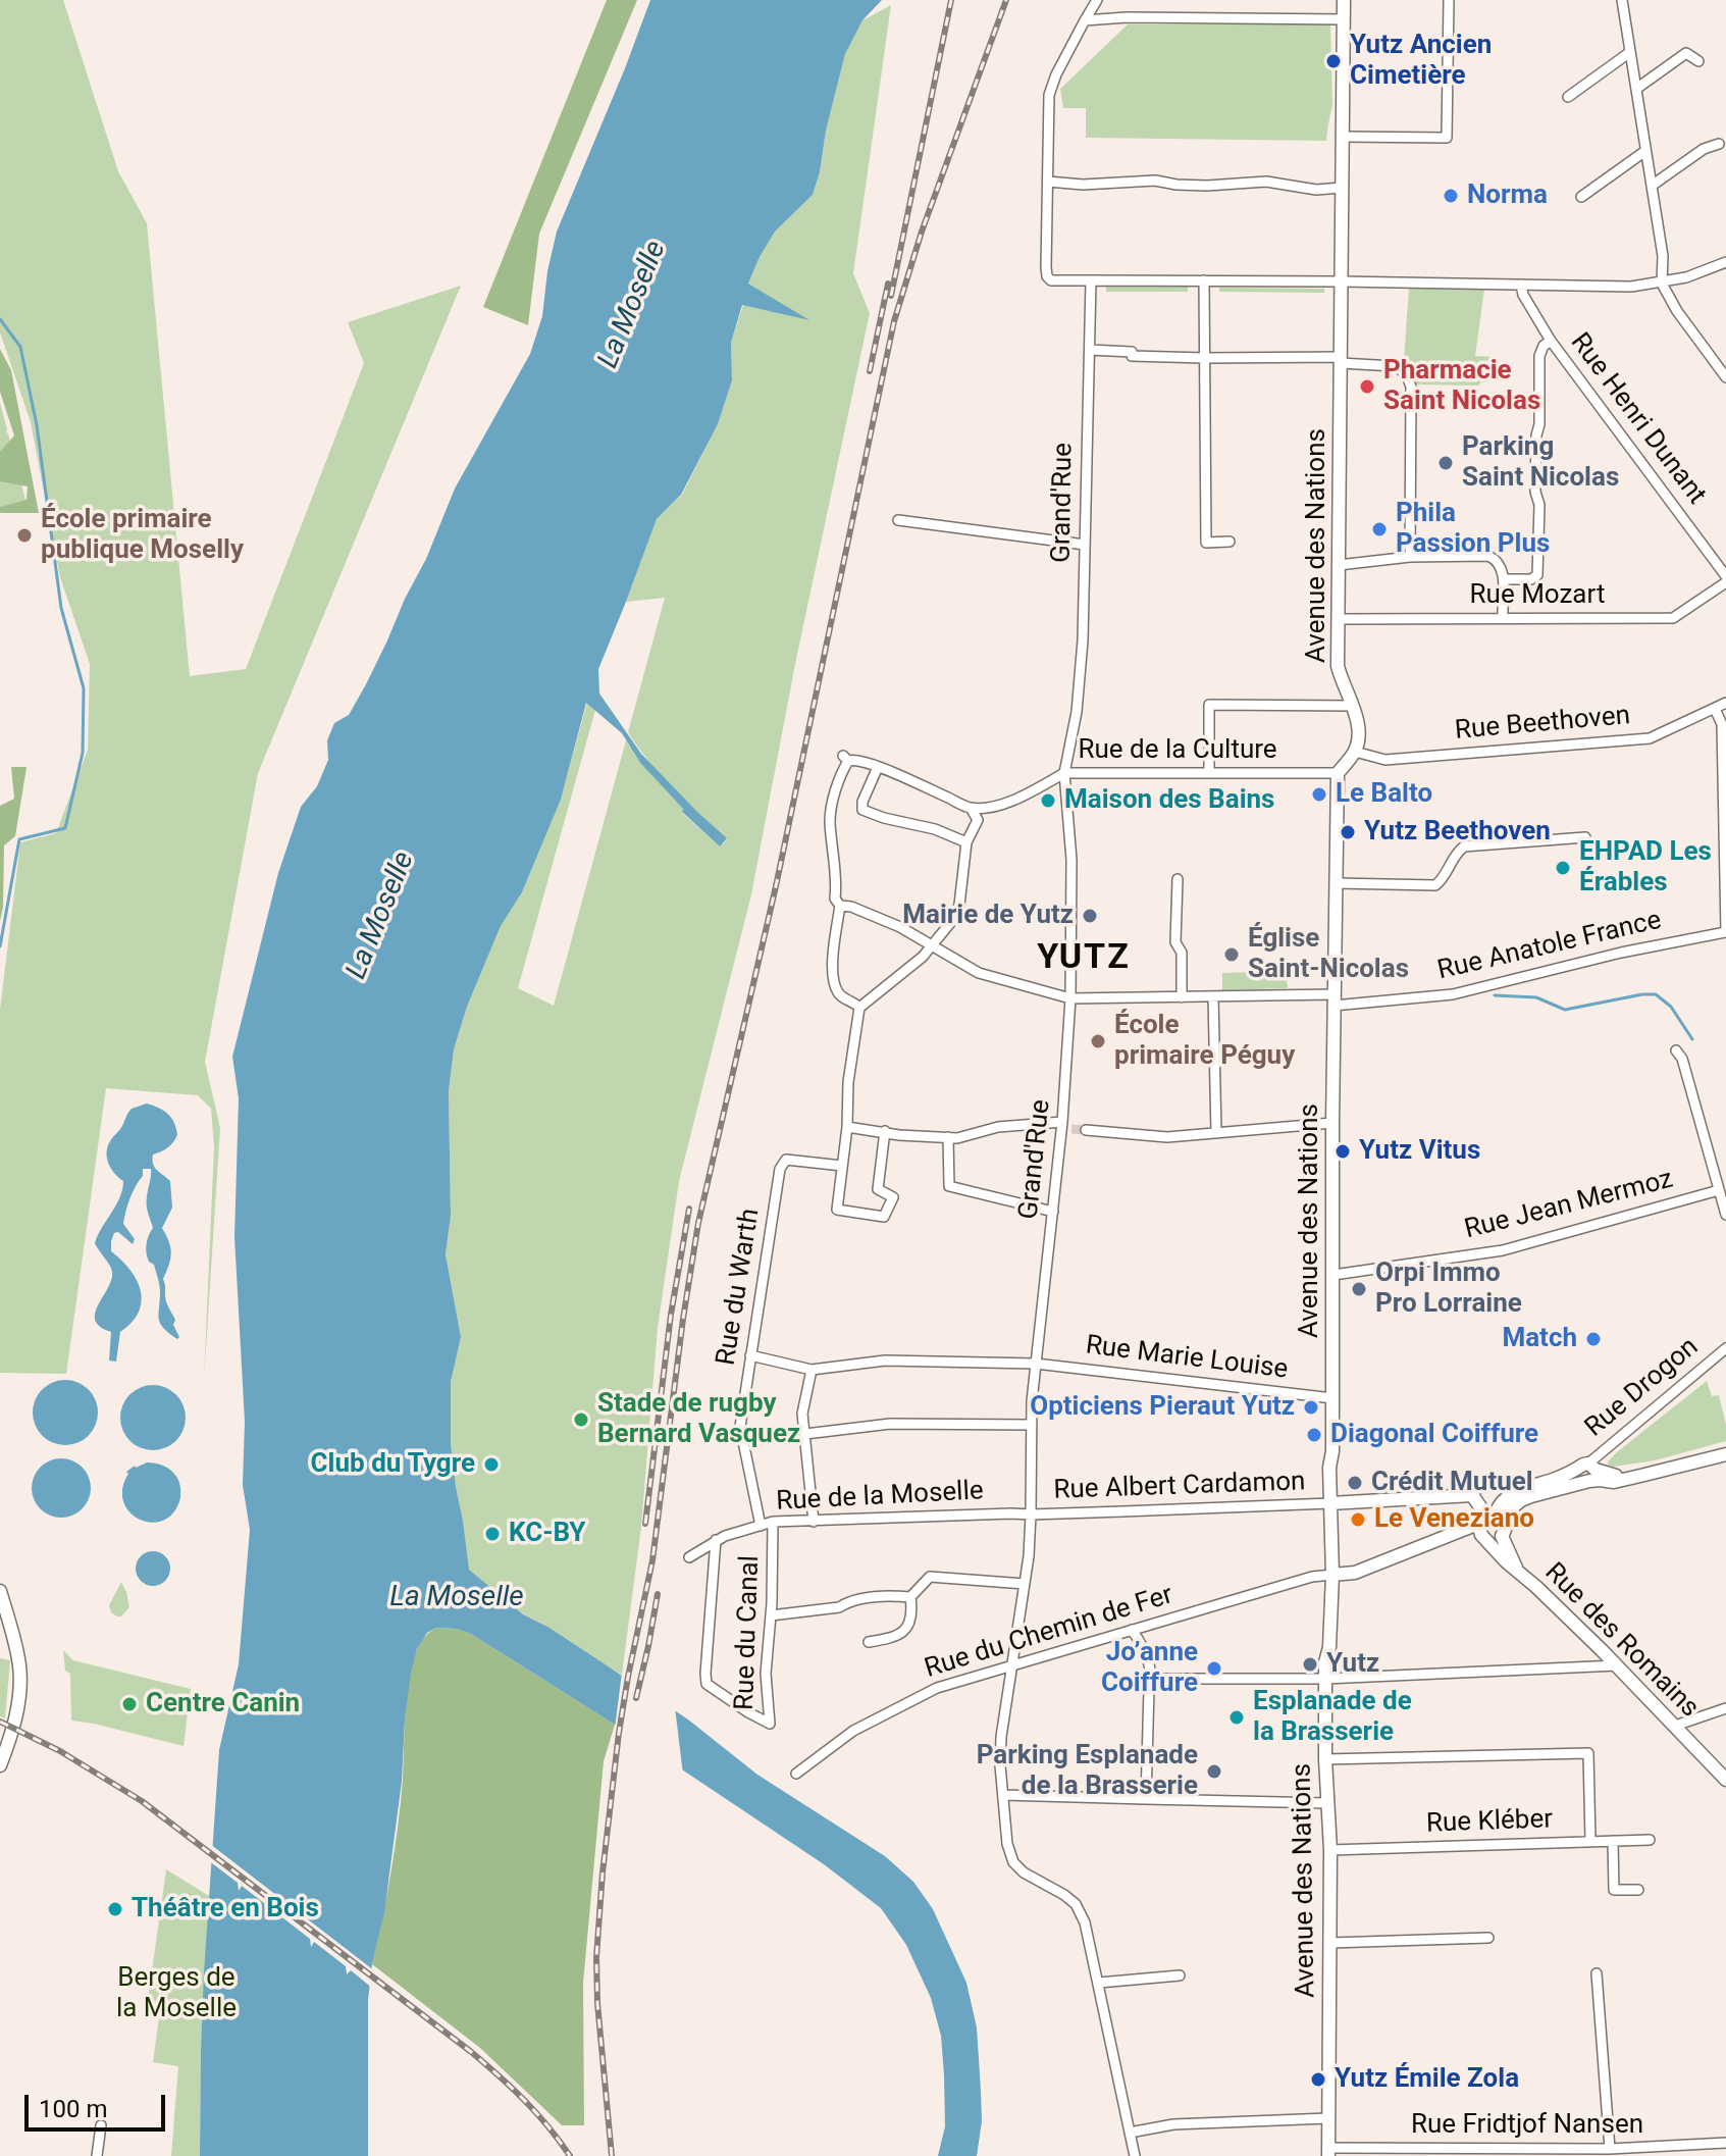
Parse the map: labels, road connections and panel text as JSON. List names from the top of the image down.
{
  "streets": {
    "main road": ["Avenue des Nations", "Rue des Romains"],
    "street": [
      "Rue Henri Dunant",
      "Grand'Rue",
      "Rue Mozart",
      "Rue Beethoven",
      "Rue de la Culture",
      "Rue Anatole France",
      "Rue Jean Mermoz",
      "Rue du Warth",
      "Rue Marie Louise",
      "Rue Drogon",
      "Rue Albert Cardamon",
      "Rue de la Moselle",
      "Rue du Canal",
      "Rue du Chemin de Fer",
      "Rue Kléber",
      "Rue Fridtjof Nansen"
    ]
  },
  "crossings": [
    ["Rue Henri Dunant", "Rue Mozart"],
    ["Grand'Rue", "Rue de la Culture"],
    ["Grand'Rue", "Rue Anatole France"],
    ["Grand'Rue", "Rue Marie Louise"],
    ["Grand'Rue", "Rue Albert Cardamon"],
    ["Grand'Rue", "Rue de la Moselle"],
    ["Grand'Rue", "Rue du Chemin de Fer"],
    ["Avenue des Nations", "Rue Mozart"],
    ["Avenue des Nations", "Rue Beethoven"],
    ["Avenue des Nations", "Rue de la Culture"],
    ["Avenue des Nations", "Rue Anatole France"],
    ["Avenue des Nations", "Rue Jean Mermoz"],
    ["Avenue des Nations", "Rue Marie Louise"],
    ["Avenue des Nations", "Rue Albert Cardamon"],
    ["Avenue des Nations", "Rue du Chemin de Fer"],
    ["Avenue des Nations", "Rue Kléber"],
    ["Avenue des Nations", "Rue Fridtjof Nansen"],
    ["Rue du Warth", "Rue de la Moselle"],
    ["Rue Albert Cardamon", "Rue de la Moselle"],
    ["Rue de la Moselle", "Rue du Canal"]
  ],
  "districts": ["YUTZ"],
  "water": ["La Moselle"],
  "parks": ["Berges de la Moselle"],
  "places": [
    "Yutz Ancien Cimetière",
    "Norma",
    "Pharmacie Saint Nicolas",
    "Parking Saint Nicolas",
    "Phila Passion Plus",
    "École primaire publique Moselly",
    "Le Balto",
    "Maison des Bains",
    "Yutz Beethoven",
    "EHPAD Les Érables",
    "Mairie de Yutz",
    "Église Saint-Nicolas",
    "École primaire Péguy",
    "Yutz Vitus",
    "Orpi Immo Pro Lorraine",
    "Match",
    "Opticiens Pieraut Yutz",
    "Stade de rugby Bernard Vasquez",
    "Diagonal Coiffure",
    "Club du Tygre",
    "Crédit Mutuel",
    "Le Veneziano",
    "KC-BY",
    "Yutz",
    "Jo’anne Coiffure",
    "Centre Canin",
    "Esplanade de la Brasserie",
    "Parking Esplanade de la Brasserie",
    "Théâtre en Bois",
    "Yutz Émile Zola"
  ],
  "scale_bar": "100 m"
}
